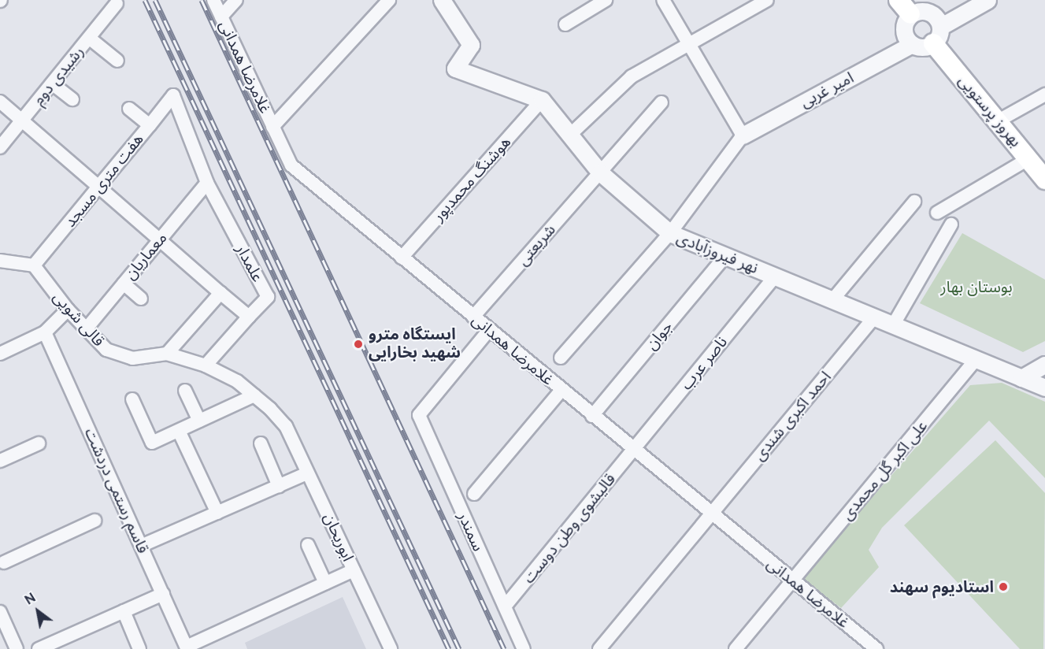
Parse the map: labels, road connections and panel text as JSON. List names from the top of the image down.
{
  "streets": {
    "main road": ["بهروز پرستویی"],
    "street": [
      "غلامرضا همدانی",
      "رشیدی دوم",
      "امیر غربی",
      "هوشنگ محمدپور",
      "هفت متری مسجد",
      "شریعتی",
      "نهر فیروزآبادی",
      "معماریان",
      "علمدار",
      "قالی شویی",
      "جوان",
      "ناصر عرب",
      "احمد اکبری شندی",
      "علی اکبر گل محمدی",
      "قاسم رستمی دردشت",
      "قالیشوی وطن دوست",
      "سمندر",
      "ابوریحان"
    ]
  },
  "crossings": [
    ["غلامرضا همدانی", "هوشنگ محمدپور"],
    ["غلامرضا همدانی", "شریعتی"],
    ["غلامرضا همدانی", "جوان"],
    ["غلامرضا همدانی", "ناصر عرب"],
    ["غلامرضا همدانی", "احمد اکبری شندی"],
    ["غلامرضا همدانی", "علی اکبر گل محمدی"],
    ["غلامرضا همدانی", "قالیشوی وطن دوست"],
    ["غلامرضا همدانی", "سمندر"],
    ["هوشنگ محمدپور", "نهر فیروزآبادی"],
    ["هفت متری مسجد", "علمدار"],
    ["هفت متری مسجد", "قالی شویی"],
    ["شریعتی", "نهر فیروزآبادی"],
    ["نهر فیروزآبادی", "جوان"],
    ["نهر فیروزآبادی", "ناصر عرب"],
    ["نهر فیروزآبادی", "احمد اکبری شندی"],
    ["نهر فیروزآبادی", "علی اکبر گل محمدی"],
    ["معماریان", "علمدار"],
    ["معماریان", "قالی شویی"],
    ["قالی شویی", "ابوریحان"],
    ["ناصر عرب", "قالیشوی وطن دوست"],
    ["قالیشوی وطن دوست", "سمندر"]
  ],
  "parks": ["بوستان بهار"],
  "places": ["ایستگاه مترو شهید بخارایی", "استادیوم سهند"],
  "north": "top left"
}
